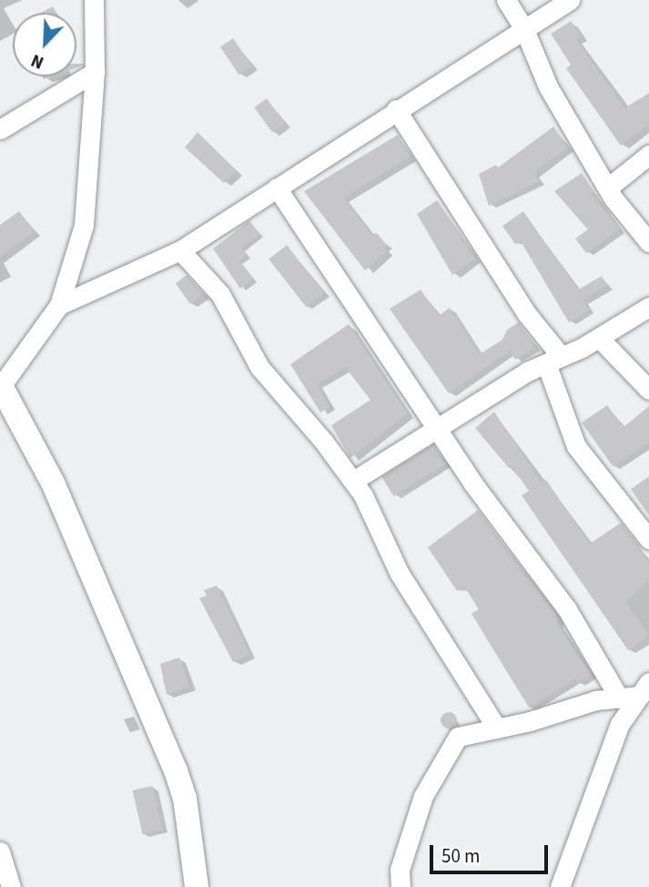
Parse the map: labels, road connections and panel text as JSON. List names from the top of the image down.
{
  "scale_bar": "50 m",
  "north": "bottom left"
}
